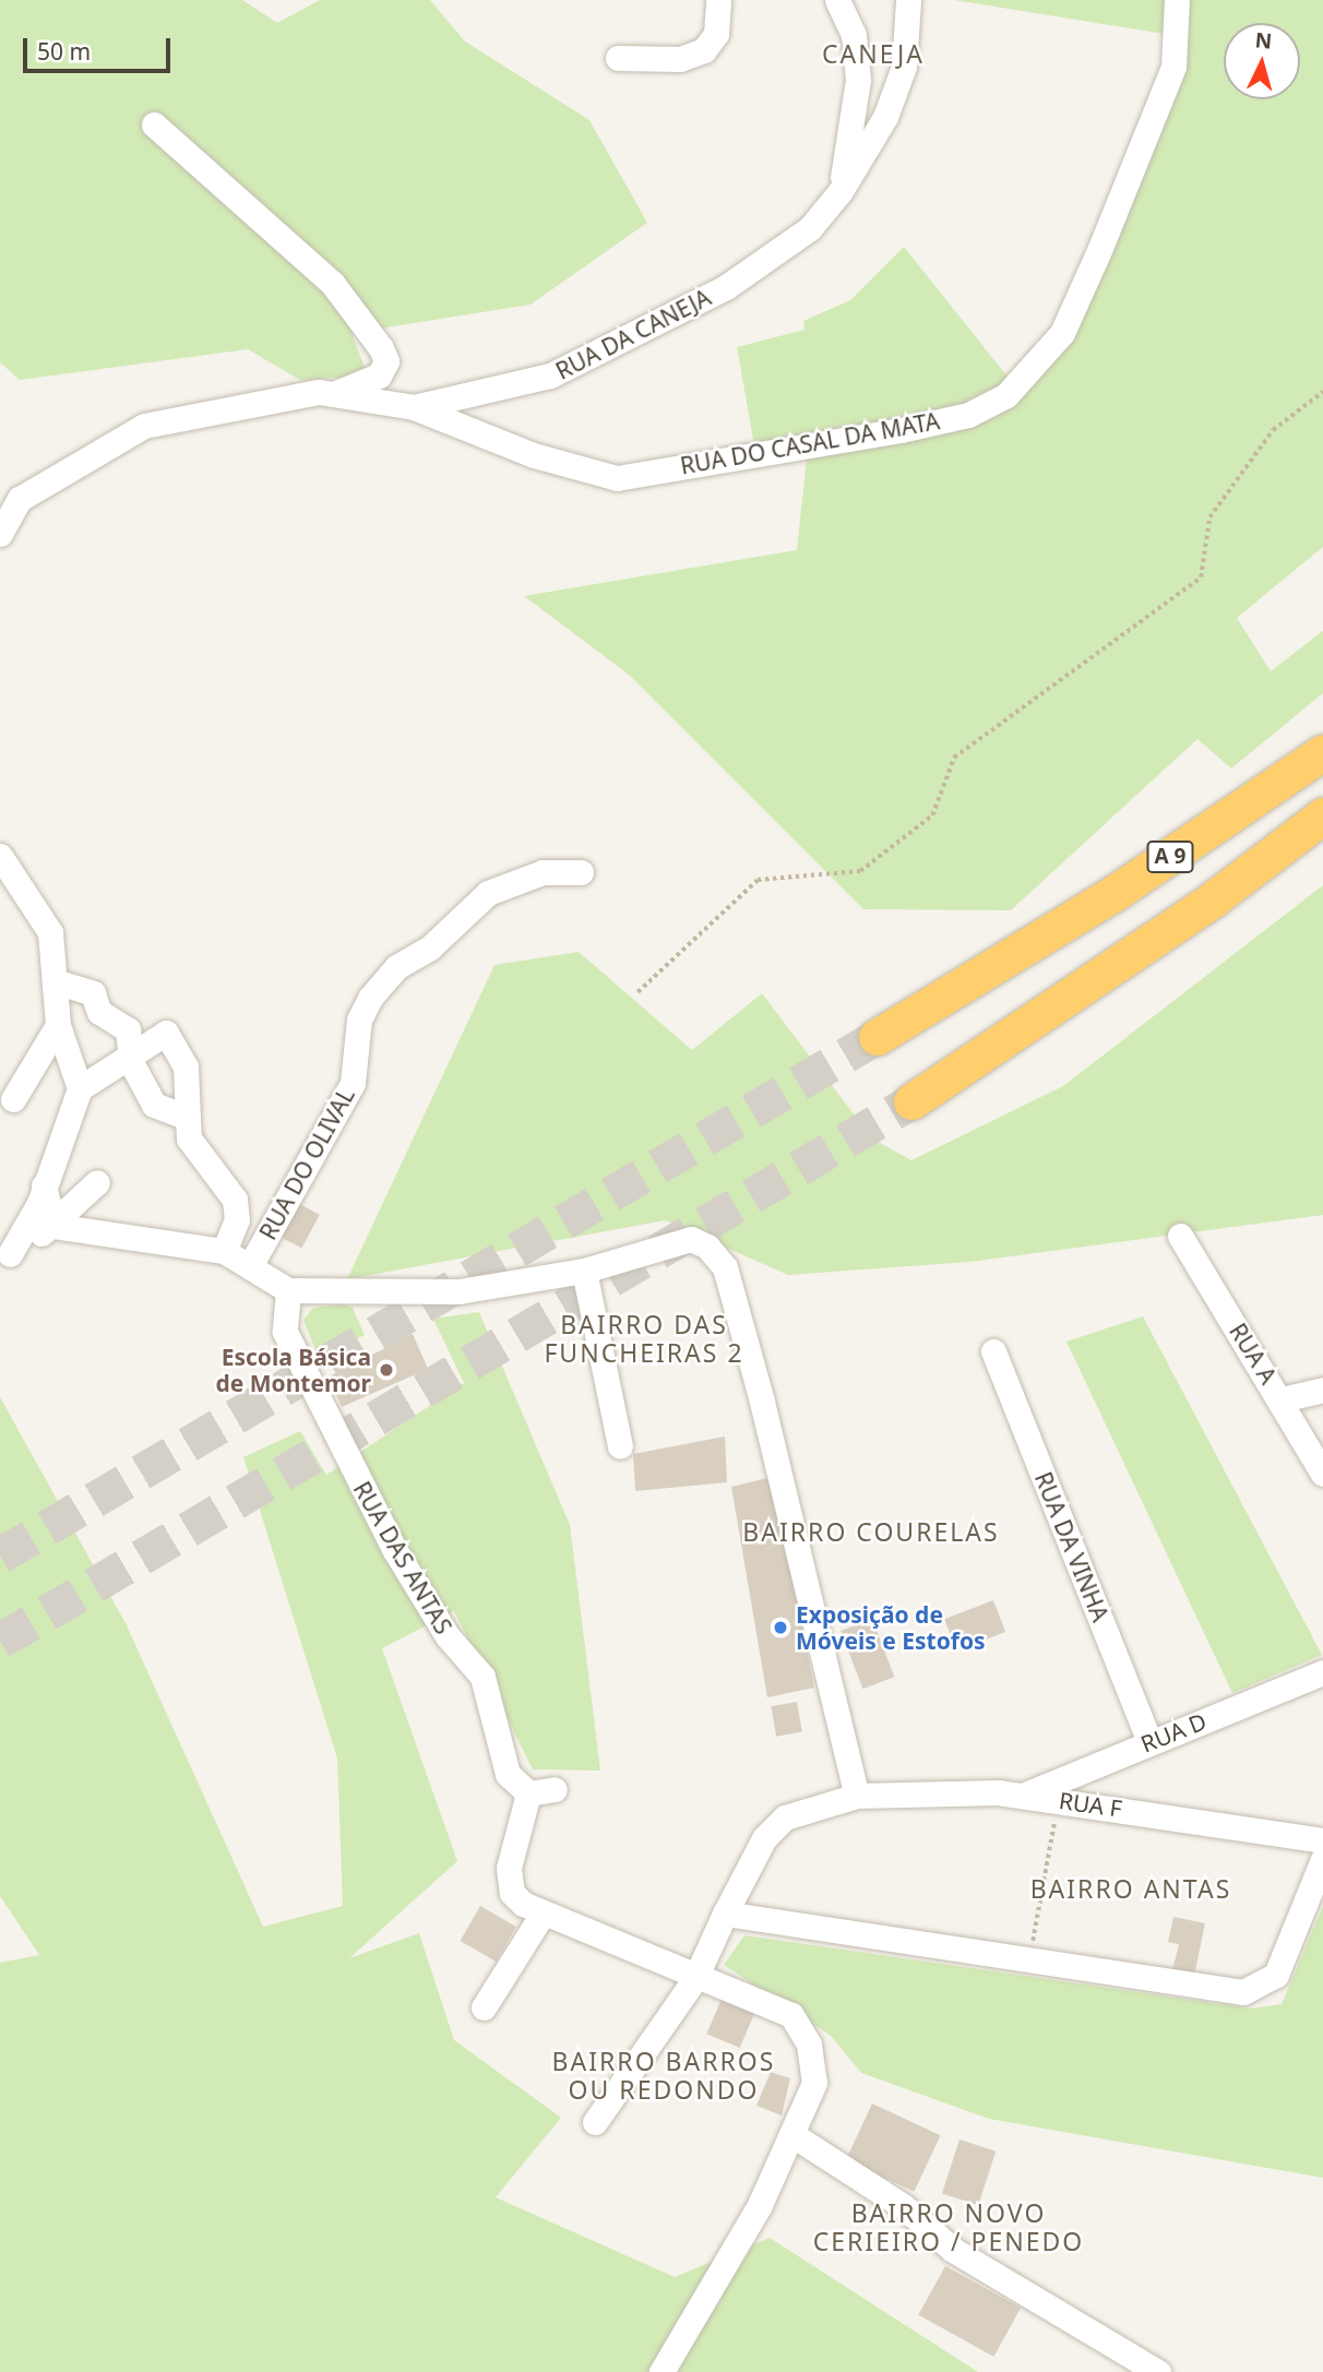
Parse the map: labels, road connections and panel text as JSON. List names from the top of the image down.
{
  "streets": {
    "highway": ["A 9"],
    "street": [
      "RUA DA CANEJA",
      "RUA DO CASAL DA MATA",
      "RUA DO OLIVAL",
      "RUA A",
      "RUA DA VINHA",
      "RUA DAS ANTAS",
      "RUA D",
      "RUA F"
    ]
  },
  "crossings": [
    ["RUA DA CANEJA", "RUA DO CASAL DA MATA"],
    ["RUA DA VINHA", "RUA D"],
    ["RUA D", "RUA F"]
  ],
  "districts": [
    "CANEJA",
    "BAIRRO DAS FUNCHEIRAS 2",
    "BAIRRO COURELAS",
    "BAIRRO ANTAS",
    "BAIRRO BARROS OU REDONDO",
    "BAIRRO NOVO CERIEIRO / PENEDO"
  ],
  "places": ["Escola Básica de Montemor", "Exposição de Móveis e Estofos"],
  "scale_bar": "50 m",
  "north": "top"
}
